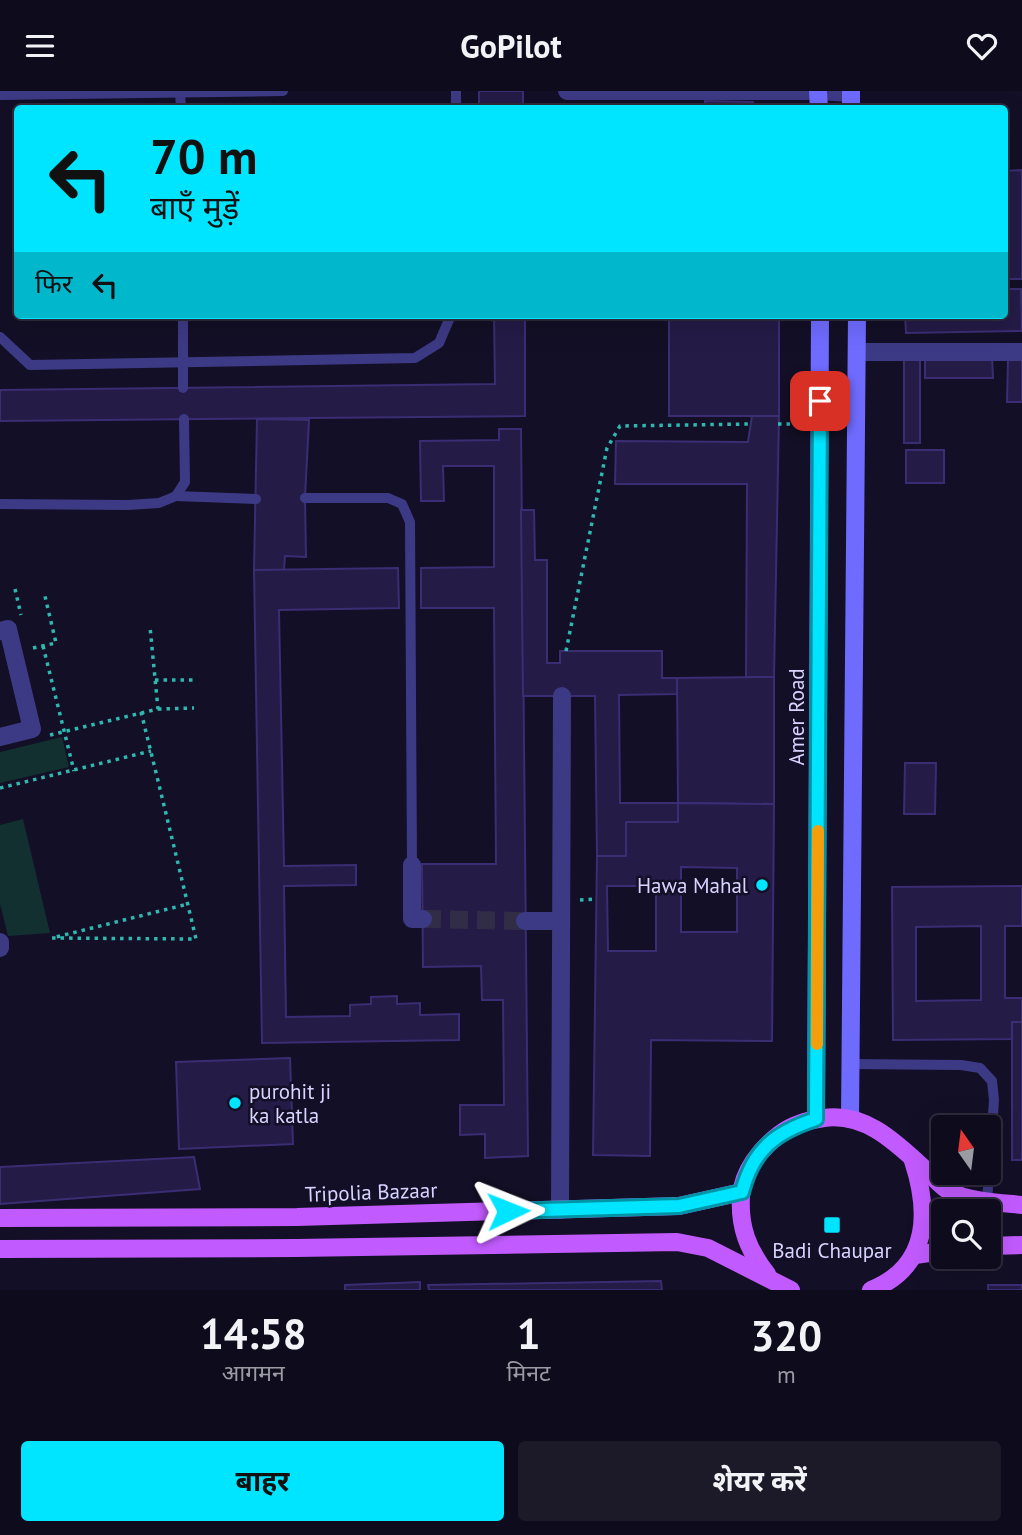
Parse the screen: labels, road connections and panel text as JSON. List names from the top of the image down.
{
  "streets": {
    "main road": ["Amer Road", "Tripolia Bazaar"]
  },
  "places": {
    "other": ["Hawa Mahal", "purohit ji ka katla"],
    "transit": ["Badi Chaupar"]
  },
  "north": "top",
  "page": {
    "header": "GoPilot",
    "turn": ["70 m", "बाएँ मुड़ें"],
    "then": "फिर",
    "eta": [
      "14:58",
      "आगमन",
      "1",
      "मिनट",
      "320",
      "m"
    ],
    "buttons": ["बाहर", "शेयर करें"]
  }
}
